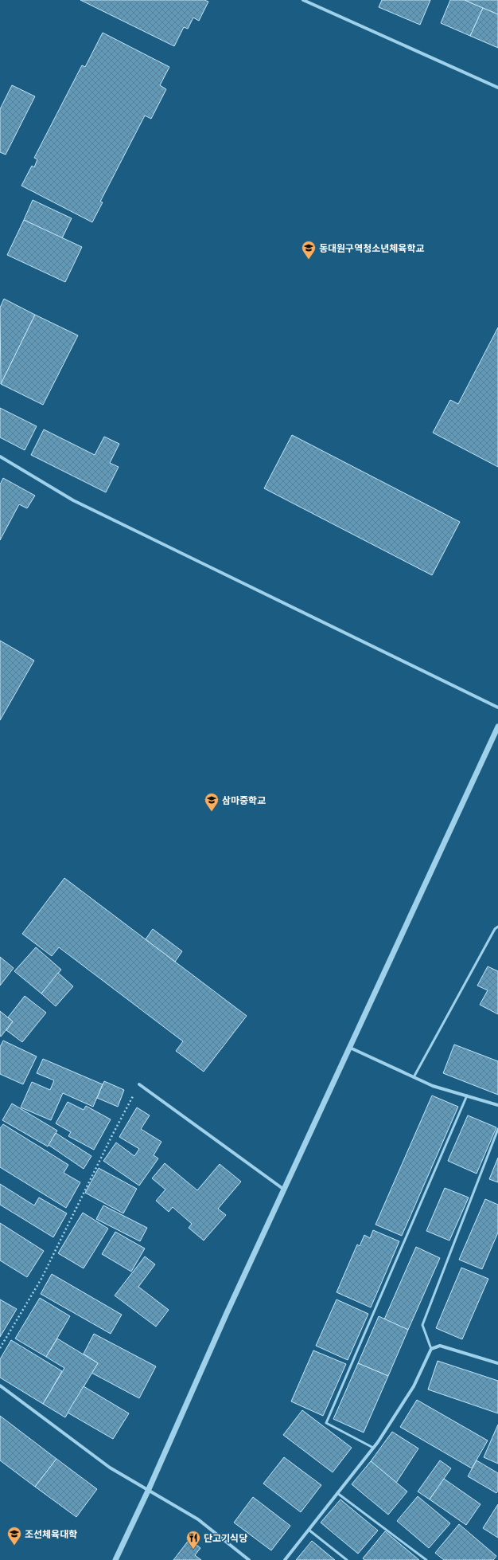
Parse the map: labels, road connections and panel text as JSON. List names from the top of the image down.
{
  "places": {
    "school or university": ["동대원구역청소년체육학교", "삼마중학교", "조선체육대학"],
    "restaurant": ["단고기식당"]
  }
}
